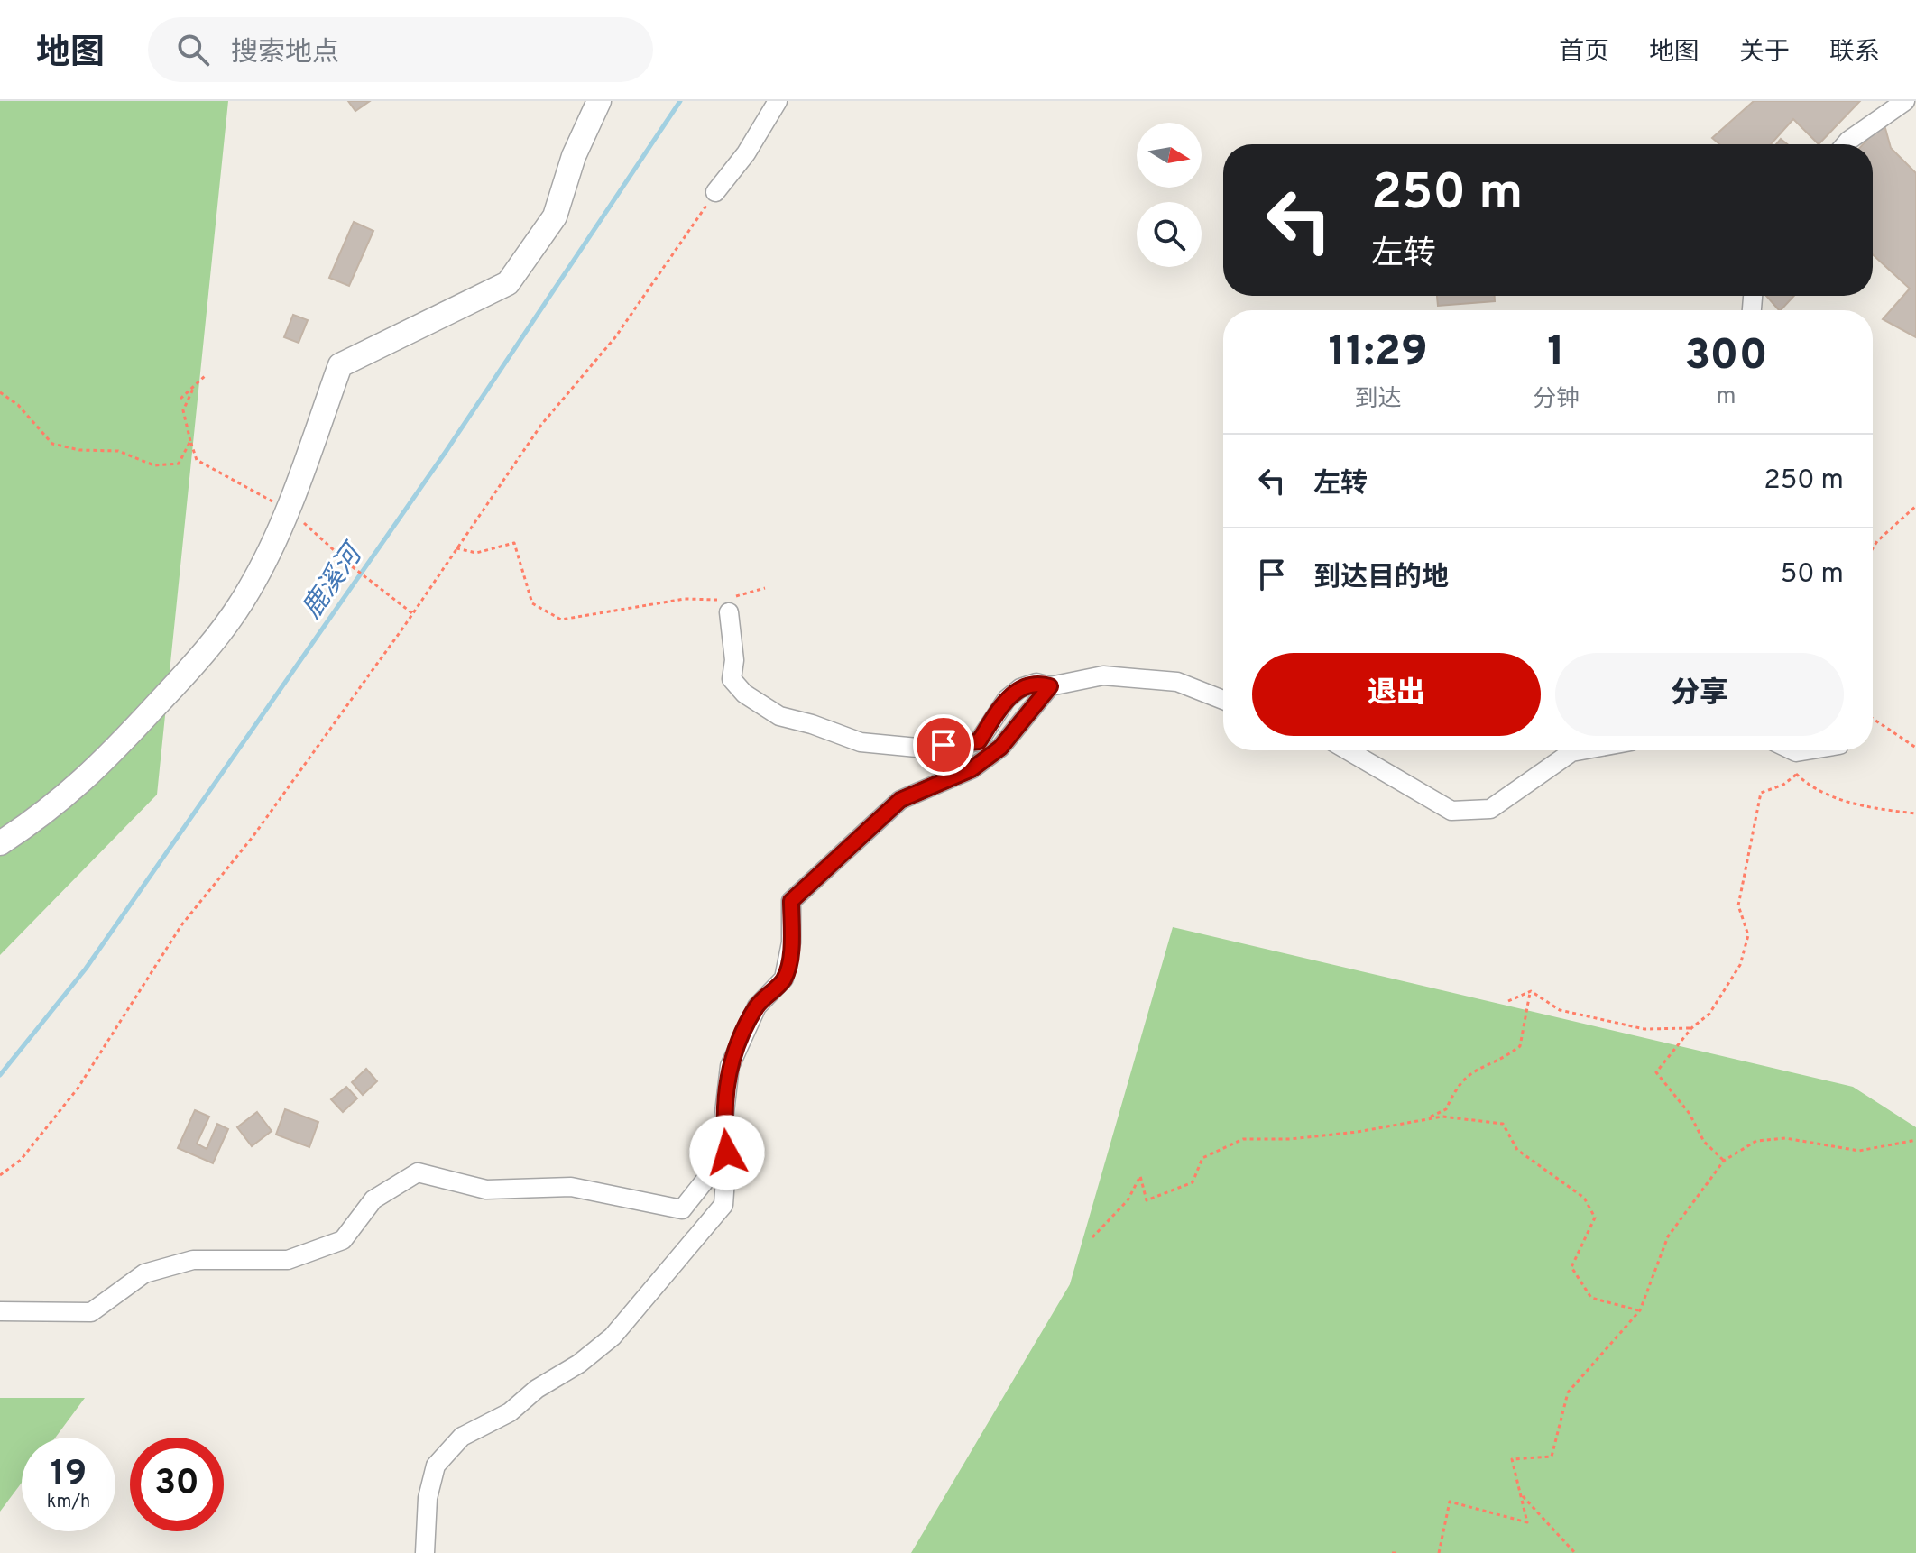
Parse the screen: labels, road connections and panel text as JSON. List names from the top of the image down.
{
  "water": ["鹿溪河"],
  "north": "right",
  "page": {
    "header": "地图",
    "search": "搜索地点",
    "nav": [
      "首页",
      "地图",
      "关于",
      "联系"
    ],
    "turn": ["250 m", "左转"],
    "eta": [
      "11:29",
      "到达",
      "1",
      "分钟",
      "300",
      "m"
    ],
    "list": [
      {
        "name": "左转",
        "value": "250 m"
      },
      {
        "name": "到达目的地",
        "value": "50 m"
      }
    ],
    "buttons": ["退出", "分享"],
    "speed": "19 km/h",
    "limit": "30"
  }
}
